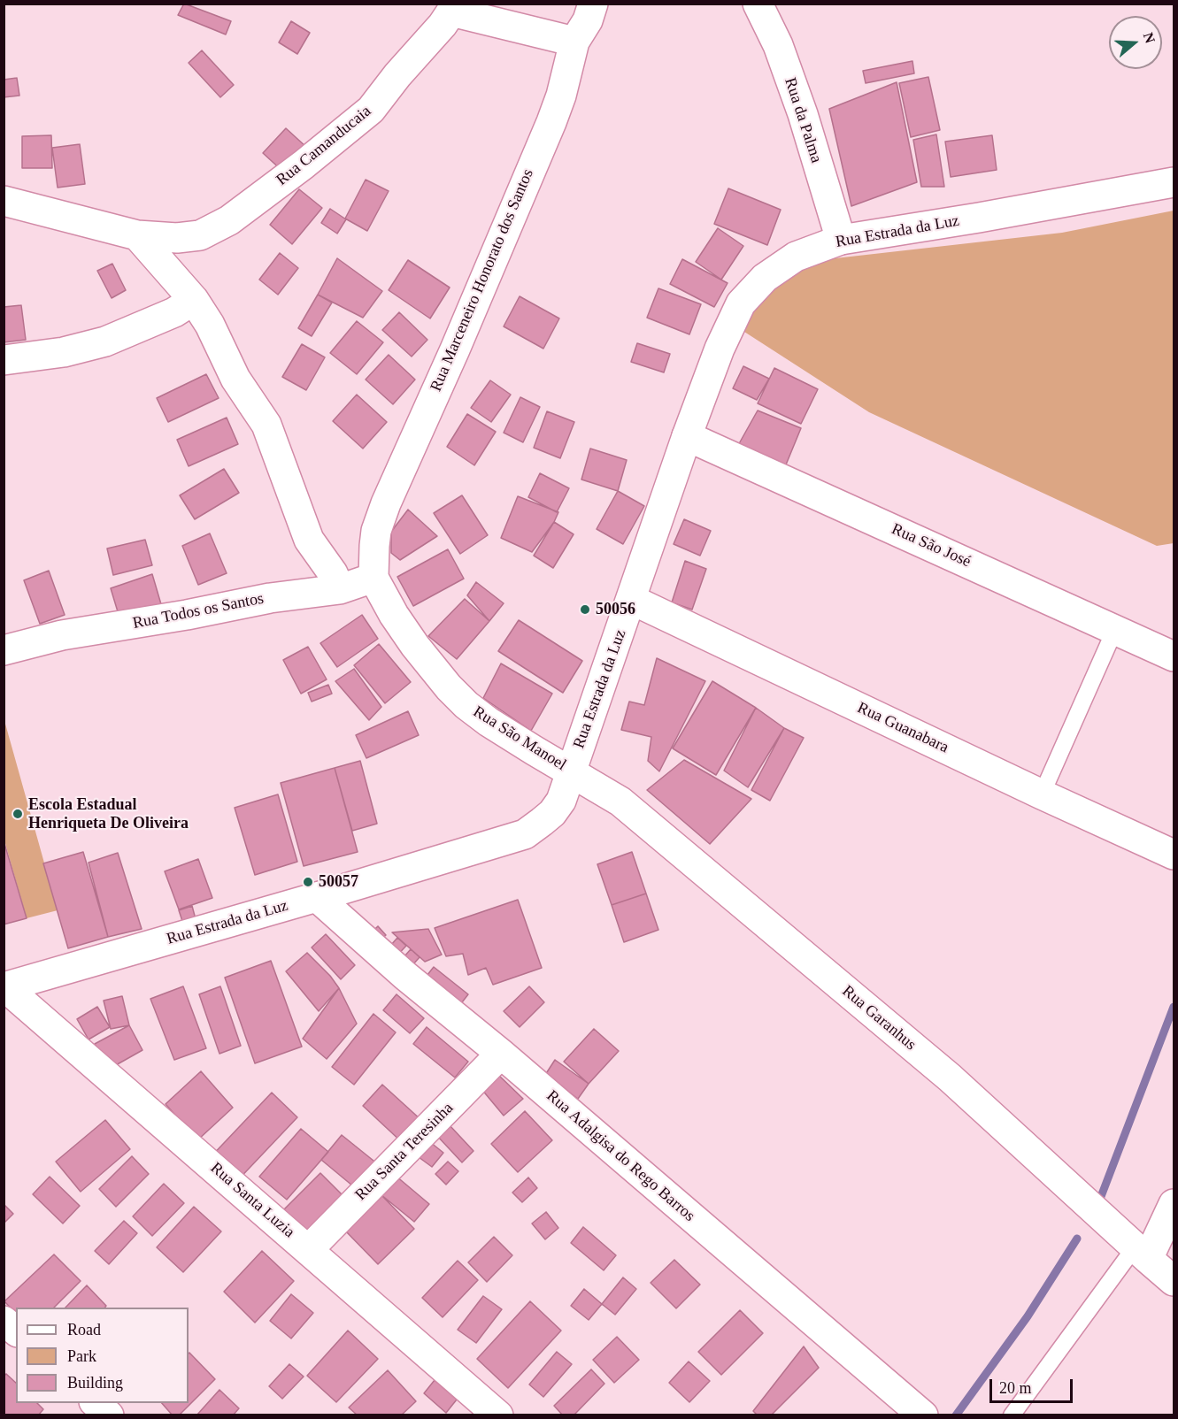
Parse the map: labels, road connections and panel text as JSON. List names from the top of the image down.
{
  "streets": {
    "street": [
      "Rua da Palma",
      "Rua Camanducaia",
      "Rua Estrada da Luz",
      "Rua Marceneiro Honorato dos Santos",
      "Rua São José",
      "Rua Todos os Santos",
      "Rua Guanabara",
      "Rua São Manoel",
      "Rua Garanhus",
      "Rua Santa Teresinha",
      "Rua Adalgisa do Rego Barros",
      "Rua Santa Luzia"
    ]
  },
  "crossings": [
    ["Rua da Palma", "Rua Estrada da Luz"],
    ["Rua Camanducaia", "Rua Marceneiro Honorato dos Santos"],
    ["Rua Estrada da Luz", "Rua São José"],
    ["Rua Estrada da Luz", "Rua Guanabara"],
    ["Rua Estrada da Luz", "Rua São Manoel"],
    ["Rua Estrada da Luz", "Rua Garanhus"],
    ["Rua Estrada da Luz", "Rua Adalgisa do Rego Barros"],
    ["Rua Estrada da Luz", "Rua Santa Luzia"],
    ["Rua Marceneiro Honorato dos Santos", "Rua Todos os Santos"],
    ["Rua Marceneiro Honorato dos Santos", "Rua São Manoel"],
    ["Rua Todos os Santos", "Rua São Manoel"],
    ["Rua São Manoel", "Rua Garanhus"],
    ["Rua Santa Teresinha", "Rua Adalgisa do Rego Barros"],
    ["Rua Santa Teresinha", "Rua Santa Luzia"]
  ],
  "places": ["50056", "Escola Estadual Henriqueta De Oliveira", "50057"],
  "legend": ["Road", "Park", "Building"],
  "scale_bar": "20 m",
  "north": "right"
}
